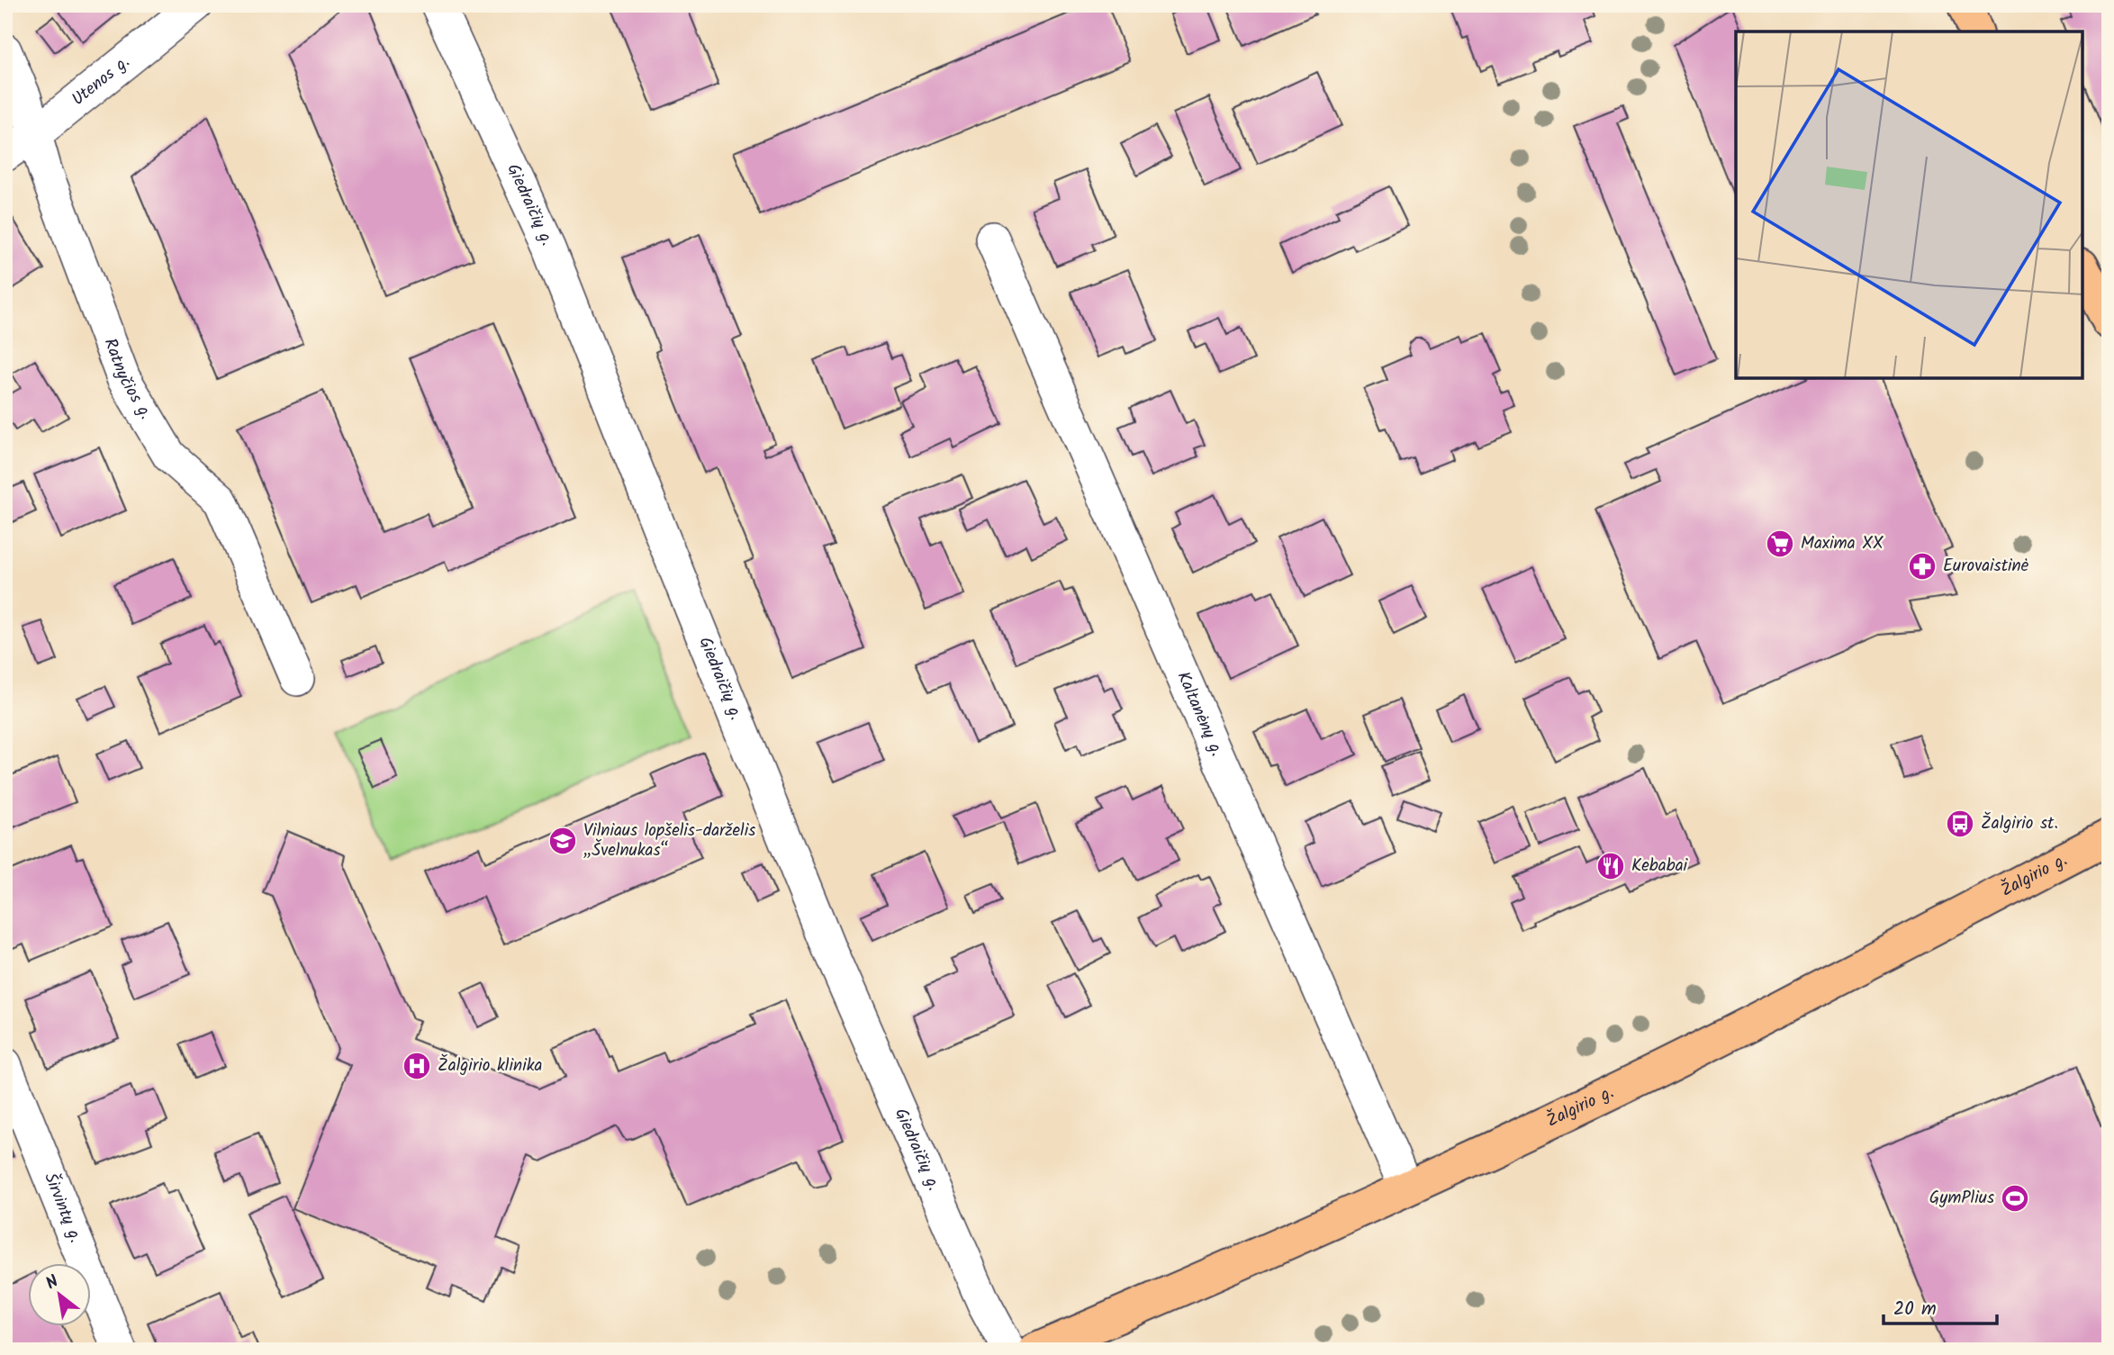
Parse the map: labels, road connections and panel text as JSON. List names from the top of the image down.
{
  "streets": {
    "main road": ["Žalgirio g."],
    "street": [
      "Utenos g.",
      "Giedraičių g.",
      "Ratnyčios g.",
      "Kaltanėnų g.",
      "Širvintų g."
    ]
  },
  "crossings": [
    ["Utenos g.", "Ratnyčios g."],
    ["Kaltanėnų g.", "Žalgirio g."]
  ],
  "places": {
    "supermarket": ["Maxima XX"],
    "pharmacy": ["Eurovaistinė"],
    "bus stop": ["Žalgirio st."],
    "school or university": ["Vilniaus lopšelis-darželis „Švelnukas“"],
    "restaurant": ["Kebabai"],
    "hospital": ["Žalgirio klinika"],
    "sports": ["GymPlius"]
  },
  "scale_bar": "20 m",
  "north": "top left"
}
